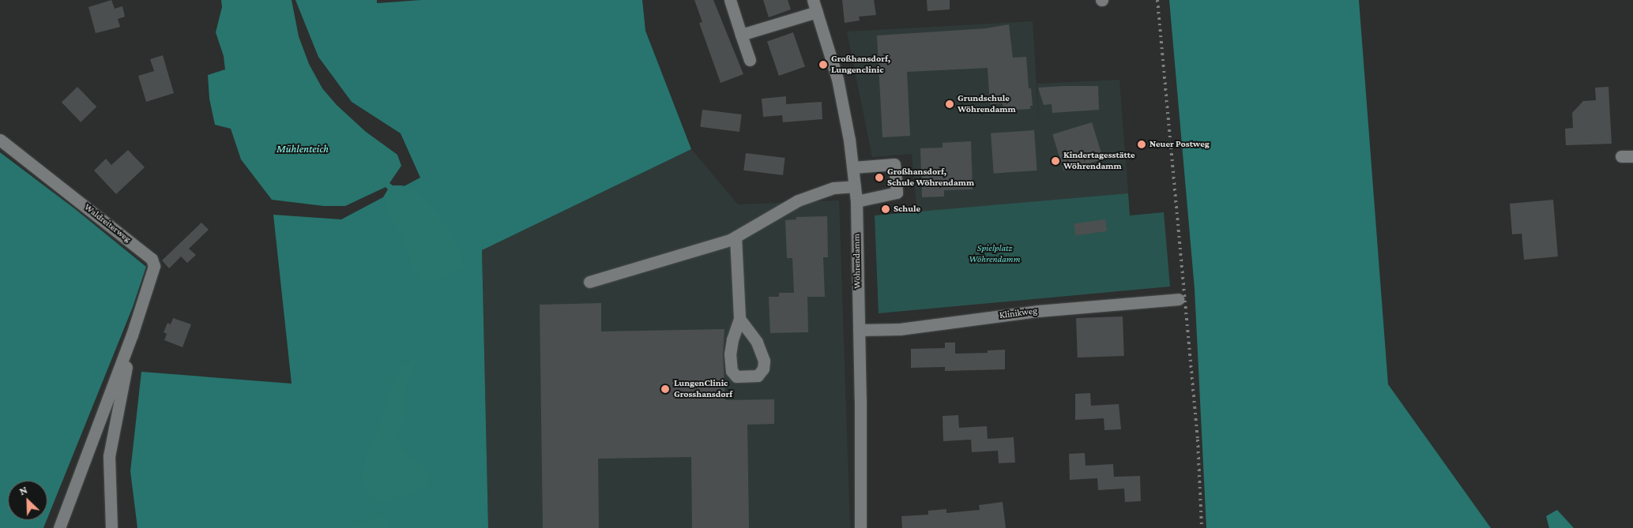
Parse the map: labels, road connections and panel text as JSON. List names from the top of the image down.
{
  "streets": {
    "street": ["Waldreiterweg", "Wöhrendamm", "Klinikweg"]
  },
  "crossings": [
    ["Wöhrendamm", "Klinikweg"]
  ],
  "water": ["Mühlenteich"],
  "parks": ["Spielplatz Wöhrendamm"],
  "places": [
    "Großhansdorf, Lungenclinic",
    "Grundschule Wöhrendamm",
    "Neuer Postweg",
    "Kindertagesstätte Wöhrendamm",
    "Großhansdorf, Schule Wöhrendamm",
    "Schule",
    "LungenClinic Grosshansdorf"
  ],
  "north": "top left"
}
